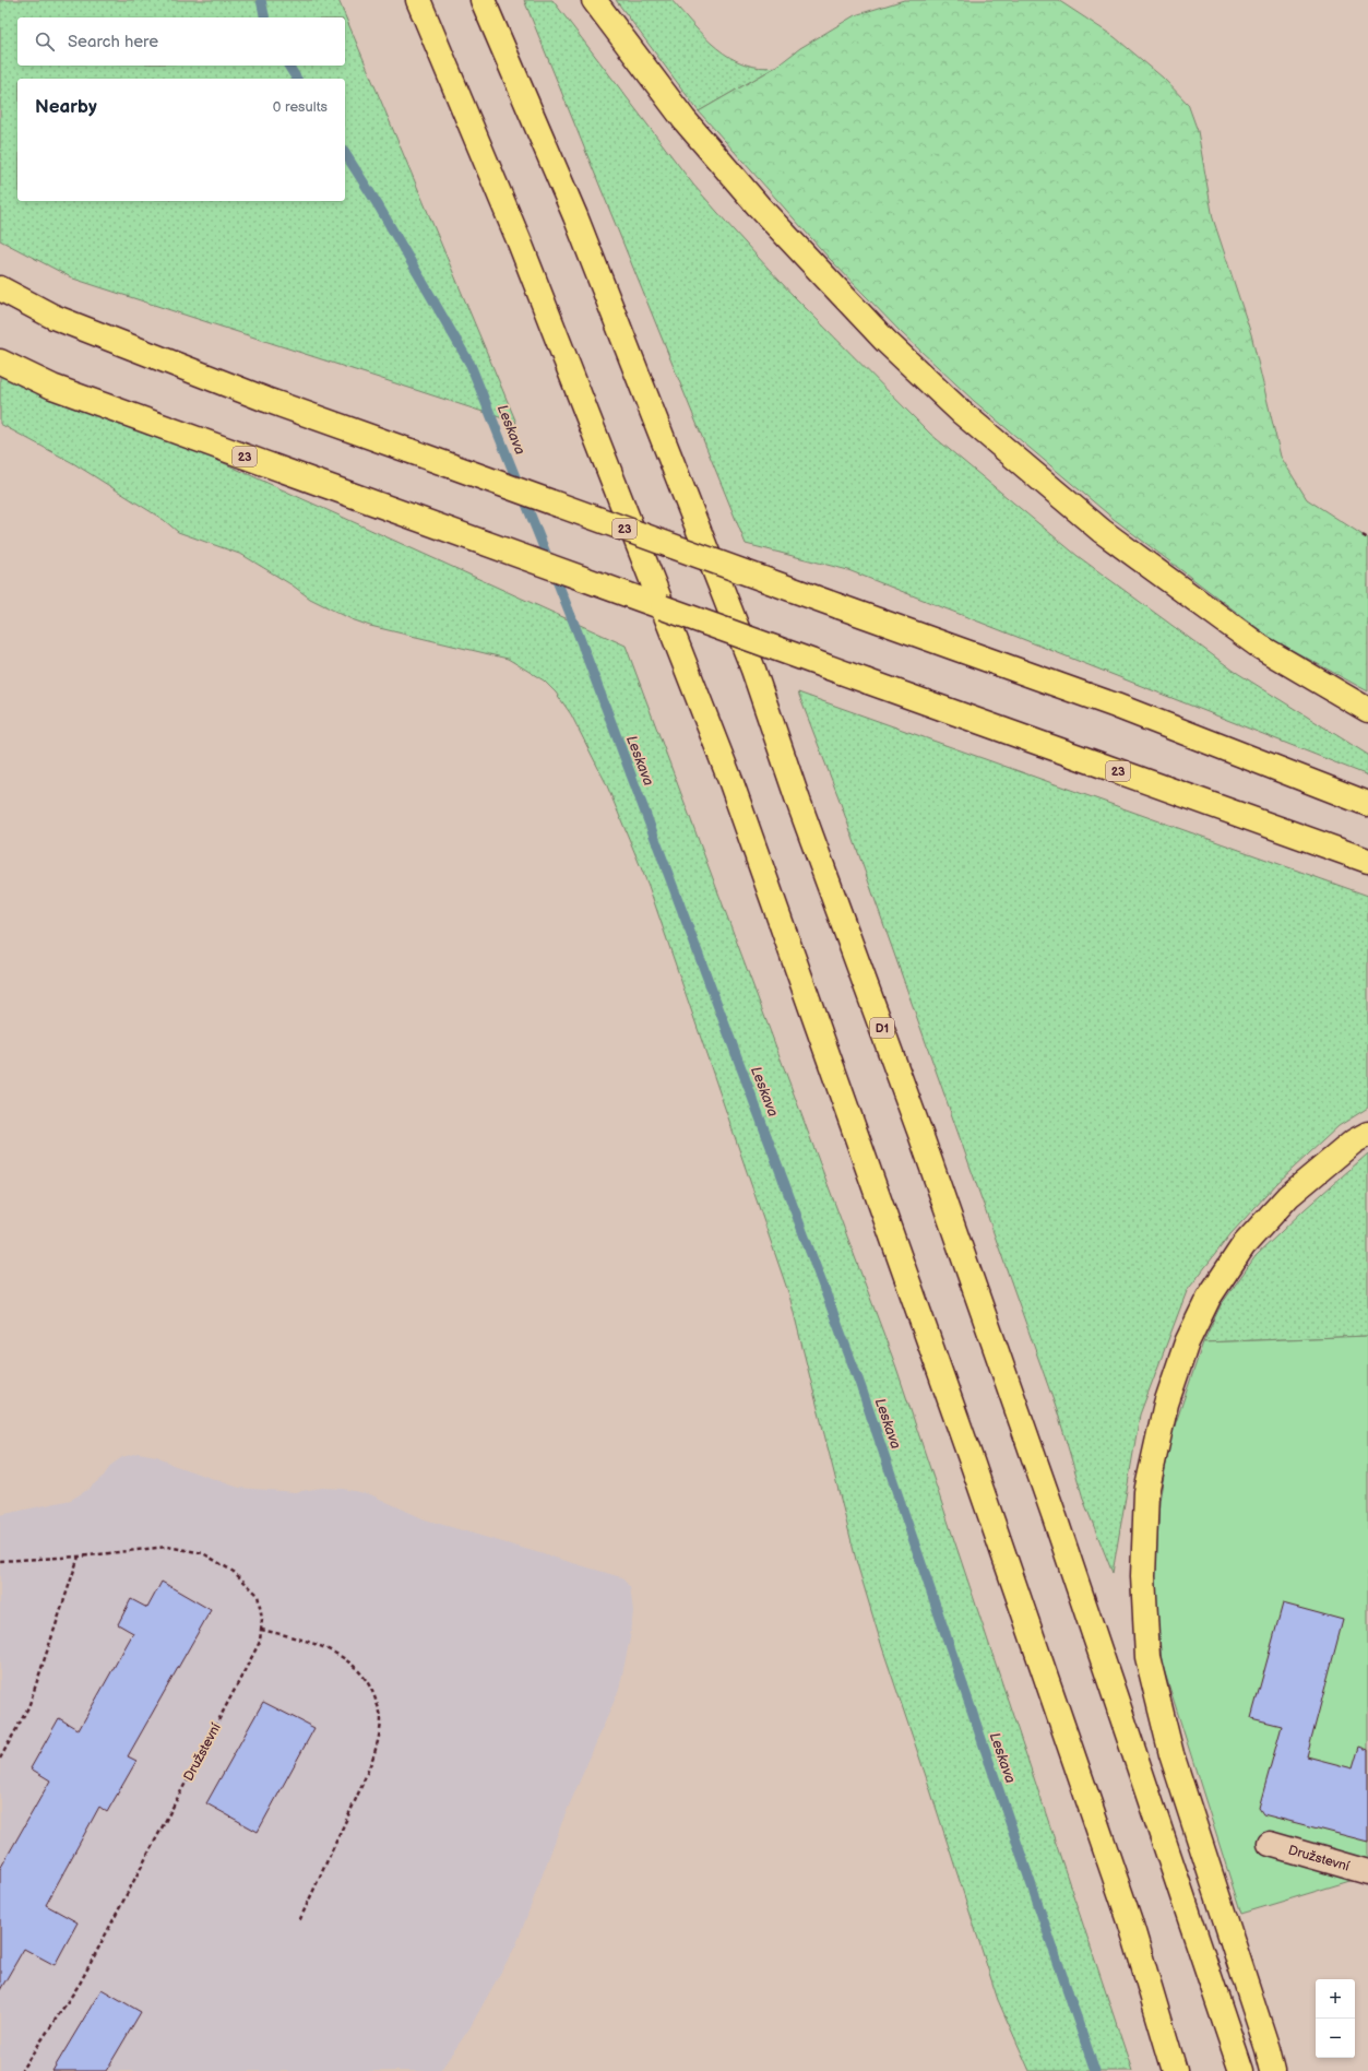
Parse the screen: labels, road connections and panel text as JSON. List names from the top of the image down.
{
  "streets": {
    "highway": ["23", "D1"],
    "street": ["Družstevní"]
  },
  "water": ["Leskava"],
  "page": {
    "search": "Search here",
    "heading": ["Nearby", "0 results"],
    "map_buttons": ["+", "−"]
  }
}
